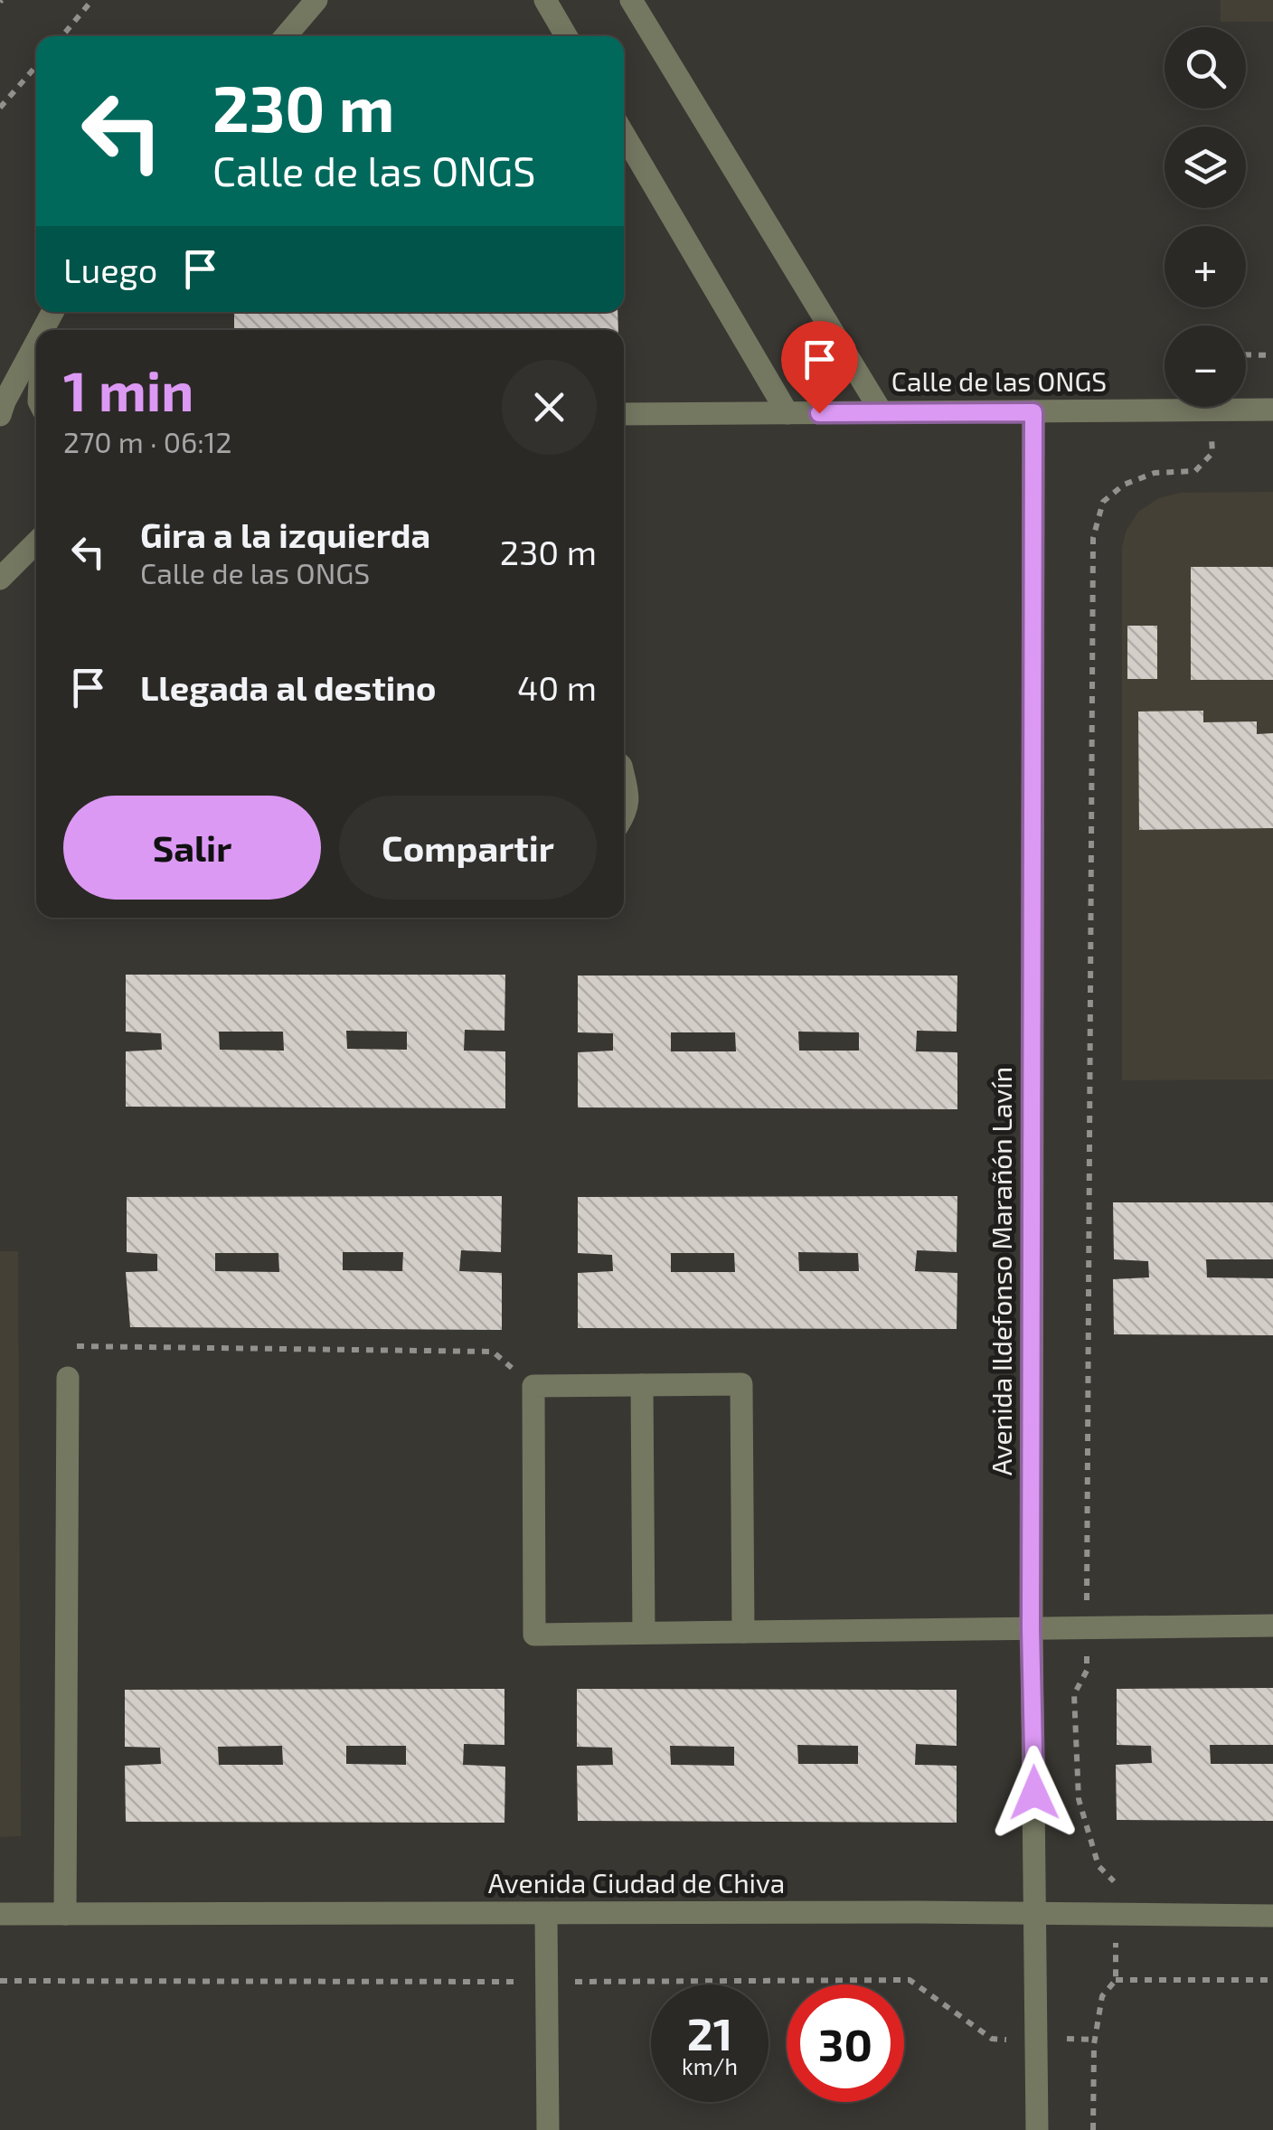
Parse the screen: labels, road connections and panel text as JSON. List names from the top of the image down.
{
  "streets": {
    "street": ["Calle de las ONGS", "Avenida Ildefonso Marañón Lavín", "Avenida Ciudad de Chiva"]
  },
  "crossings": [
    ["Calle de las ONGS", "Avenida Ildefonso Marañón Lavín"],
    ["Avenida Ildefonso Marañón Lavín", "Avenida Ciudad de Chiva"]
  ],
  "page": {
    "map_buttons": ["+", "−"],
    "turn": ["230 m", "Calle de las ONGS"],
    "then": "Luego",
    "heading": ["1 min", "270 m · 06:12"],
    "list": [
      {
        "name": "Gira a la izquierda",
        "note": "Calle de las ONGS",
        "value": "230 m"
      },
      {
        "name": "Llegada al destino",
        "value": "40 m"
      }
    ],
    "buttons": ["Salir", "Compartir"],
    "speed": "21 km/h",
    "limit": "30"
  }
}
